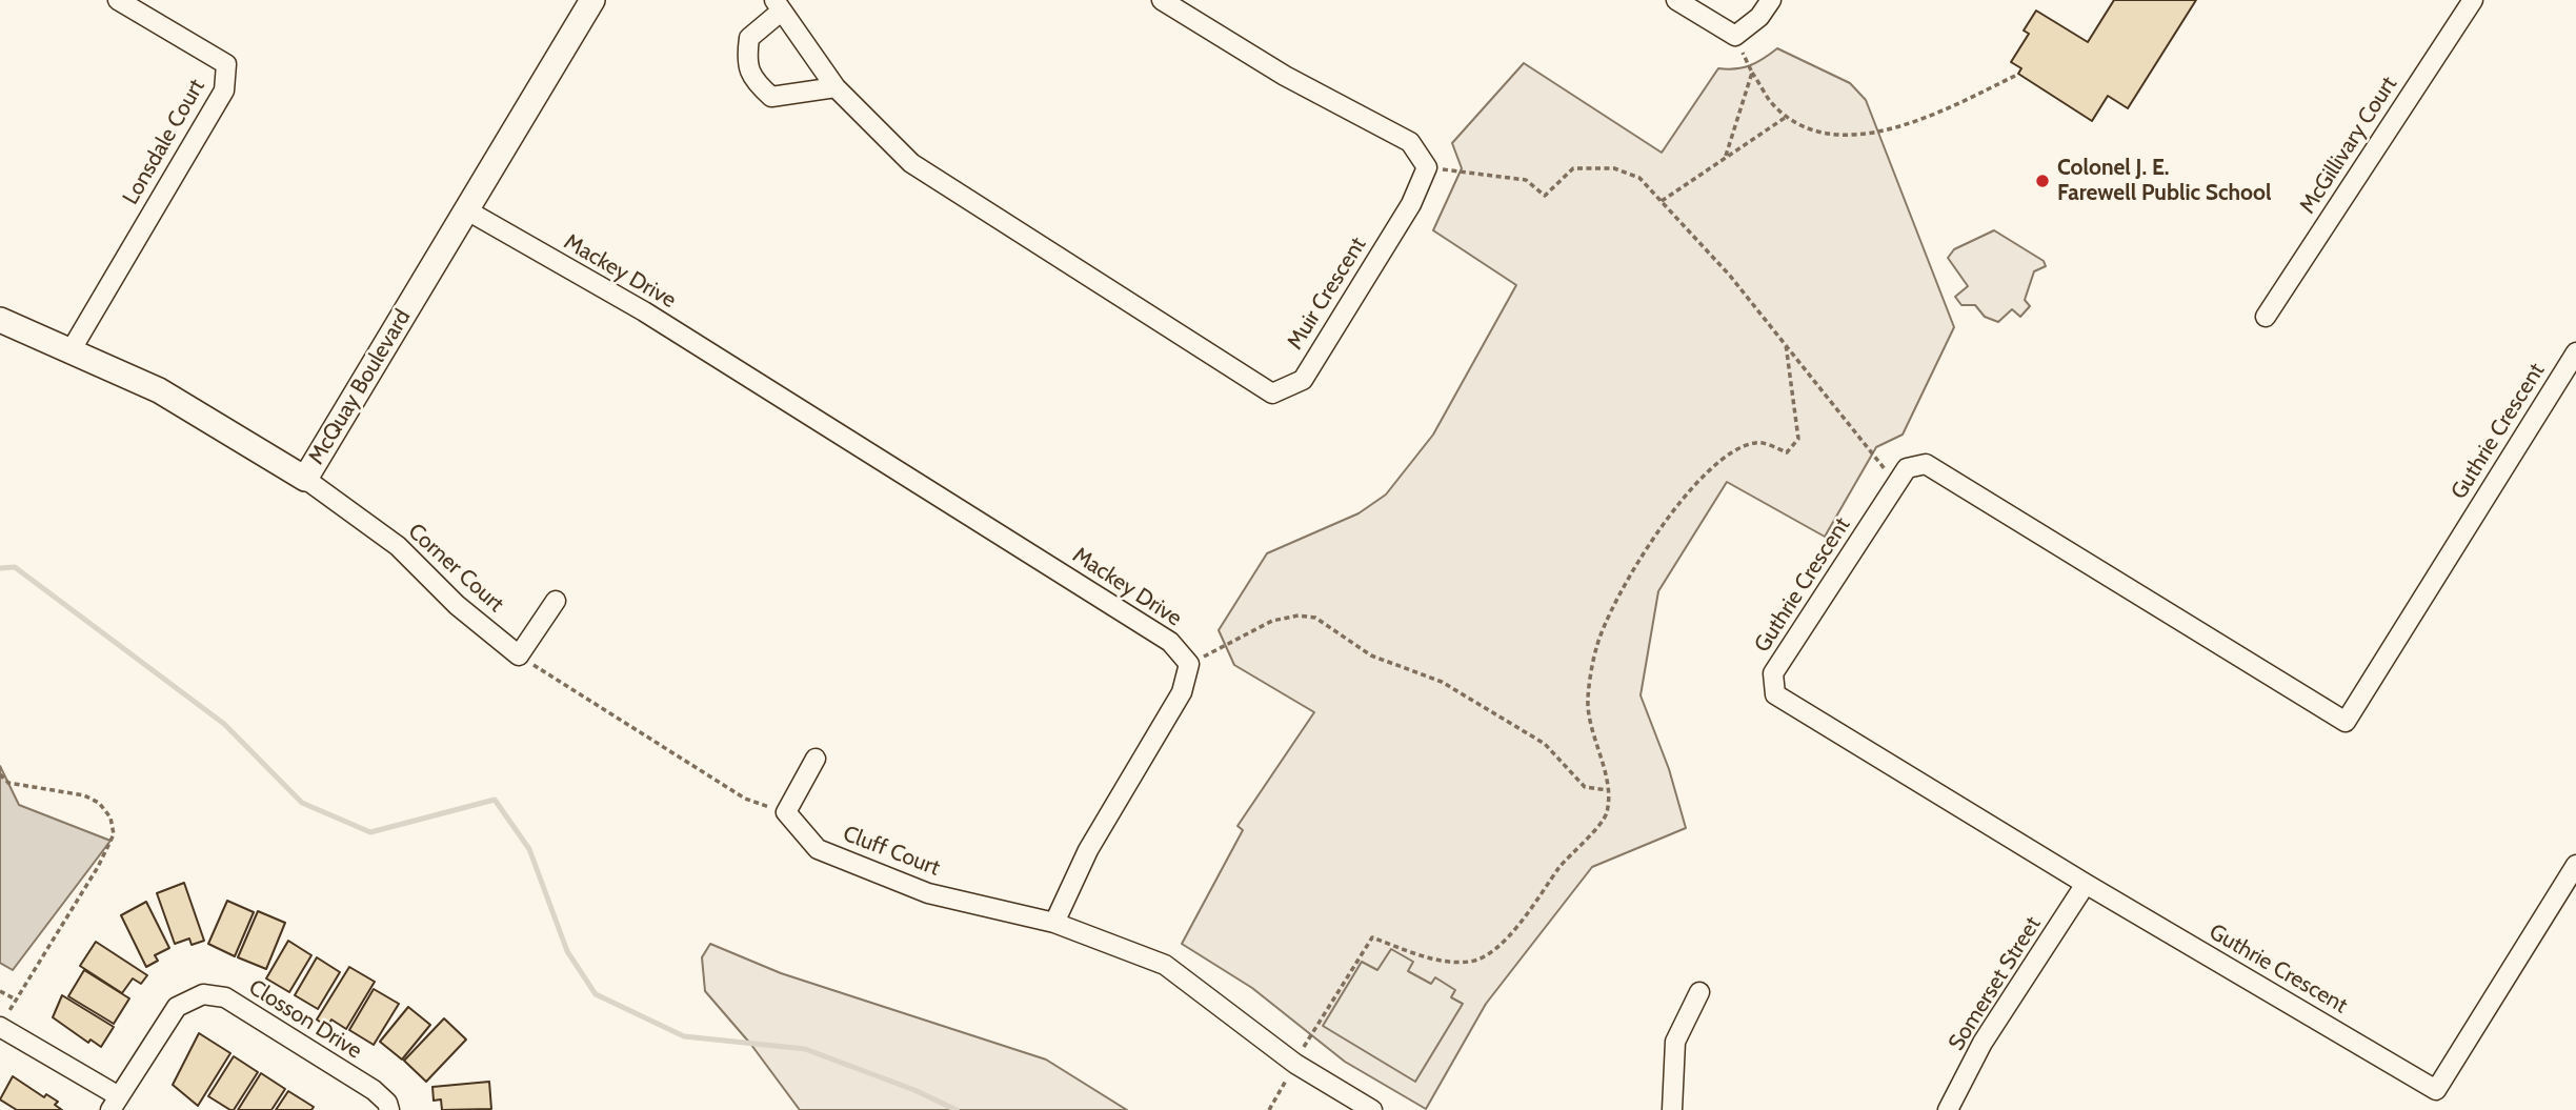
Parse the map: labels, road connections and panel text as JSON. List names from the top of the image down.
{
  "streets": {
    "street": [
      "Lonsdale Court",
      "McGillivary Court",
      "Mackey Drive",
      "Muir Crescent",
      "McQuay Boulevard",
      "Guthrie Crescent",
      "Corner Court",
      "Cluff Court",
      "Somerset Street",
      "Closson Drive"
    ]
  },
  "crossings": [
    ["Lonsdale Court", "McQuay Boulevard"],
    ["Mackey Drive", "McQuay Boulevard"],
    ["McQuay Boulevard", "Corner Court"],
    ["Guthrie Crescent", "Somerset Street"]
  ],
  "places": ["Colonel J. E. Farewell Public School"]
}
